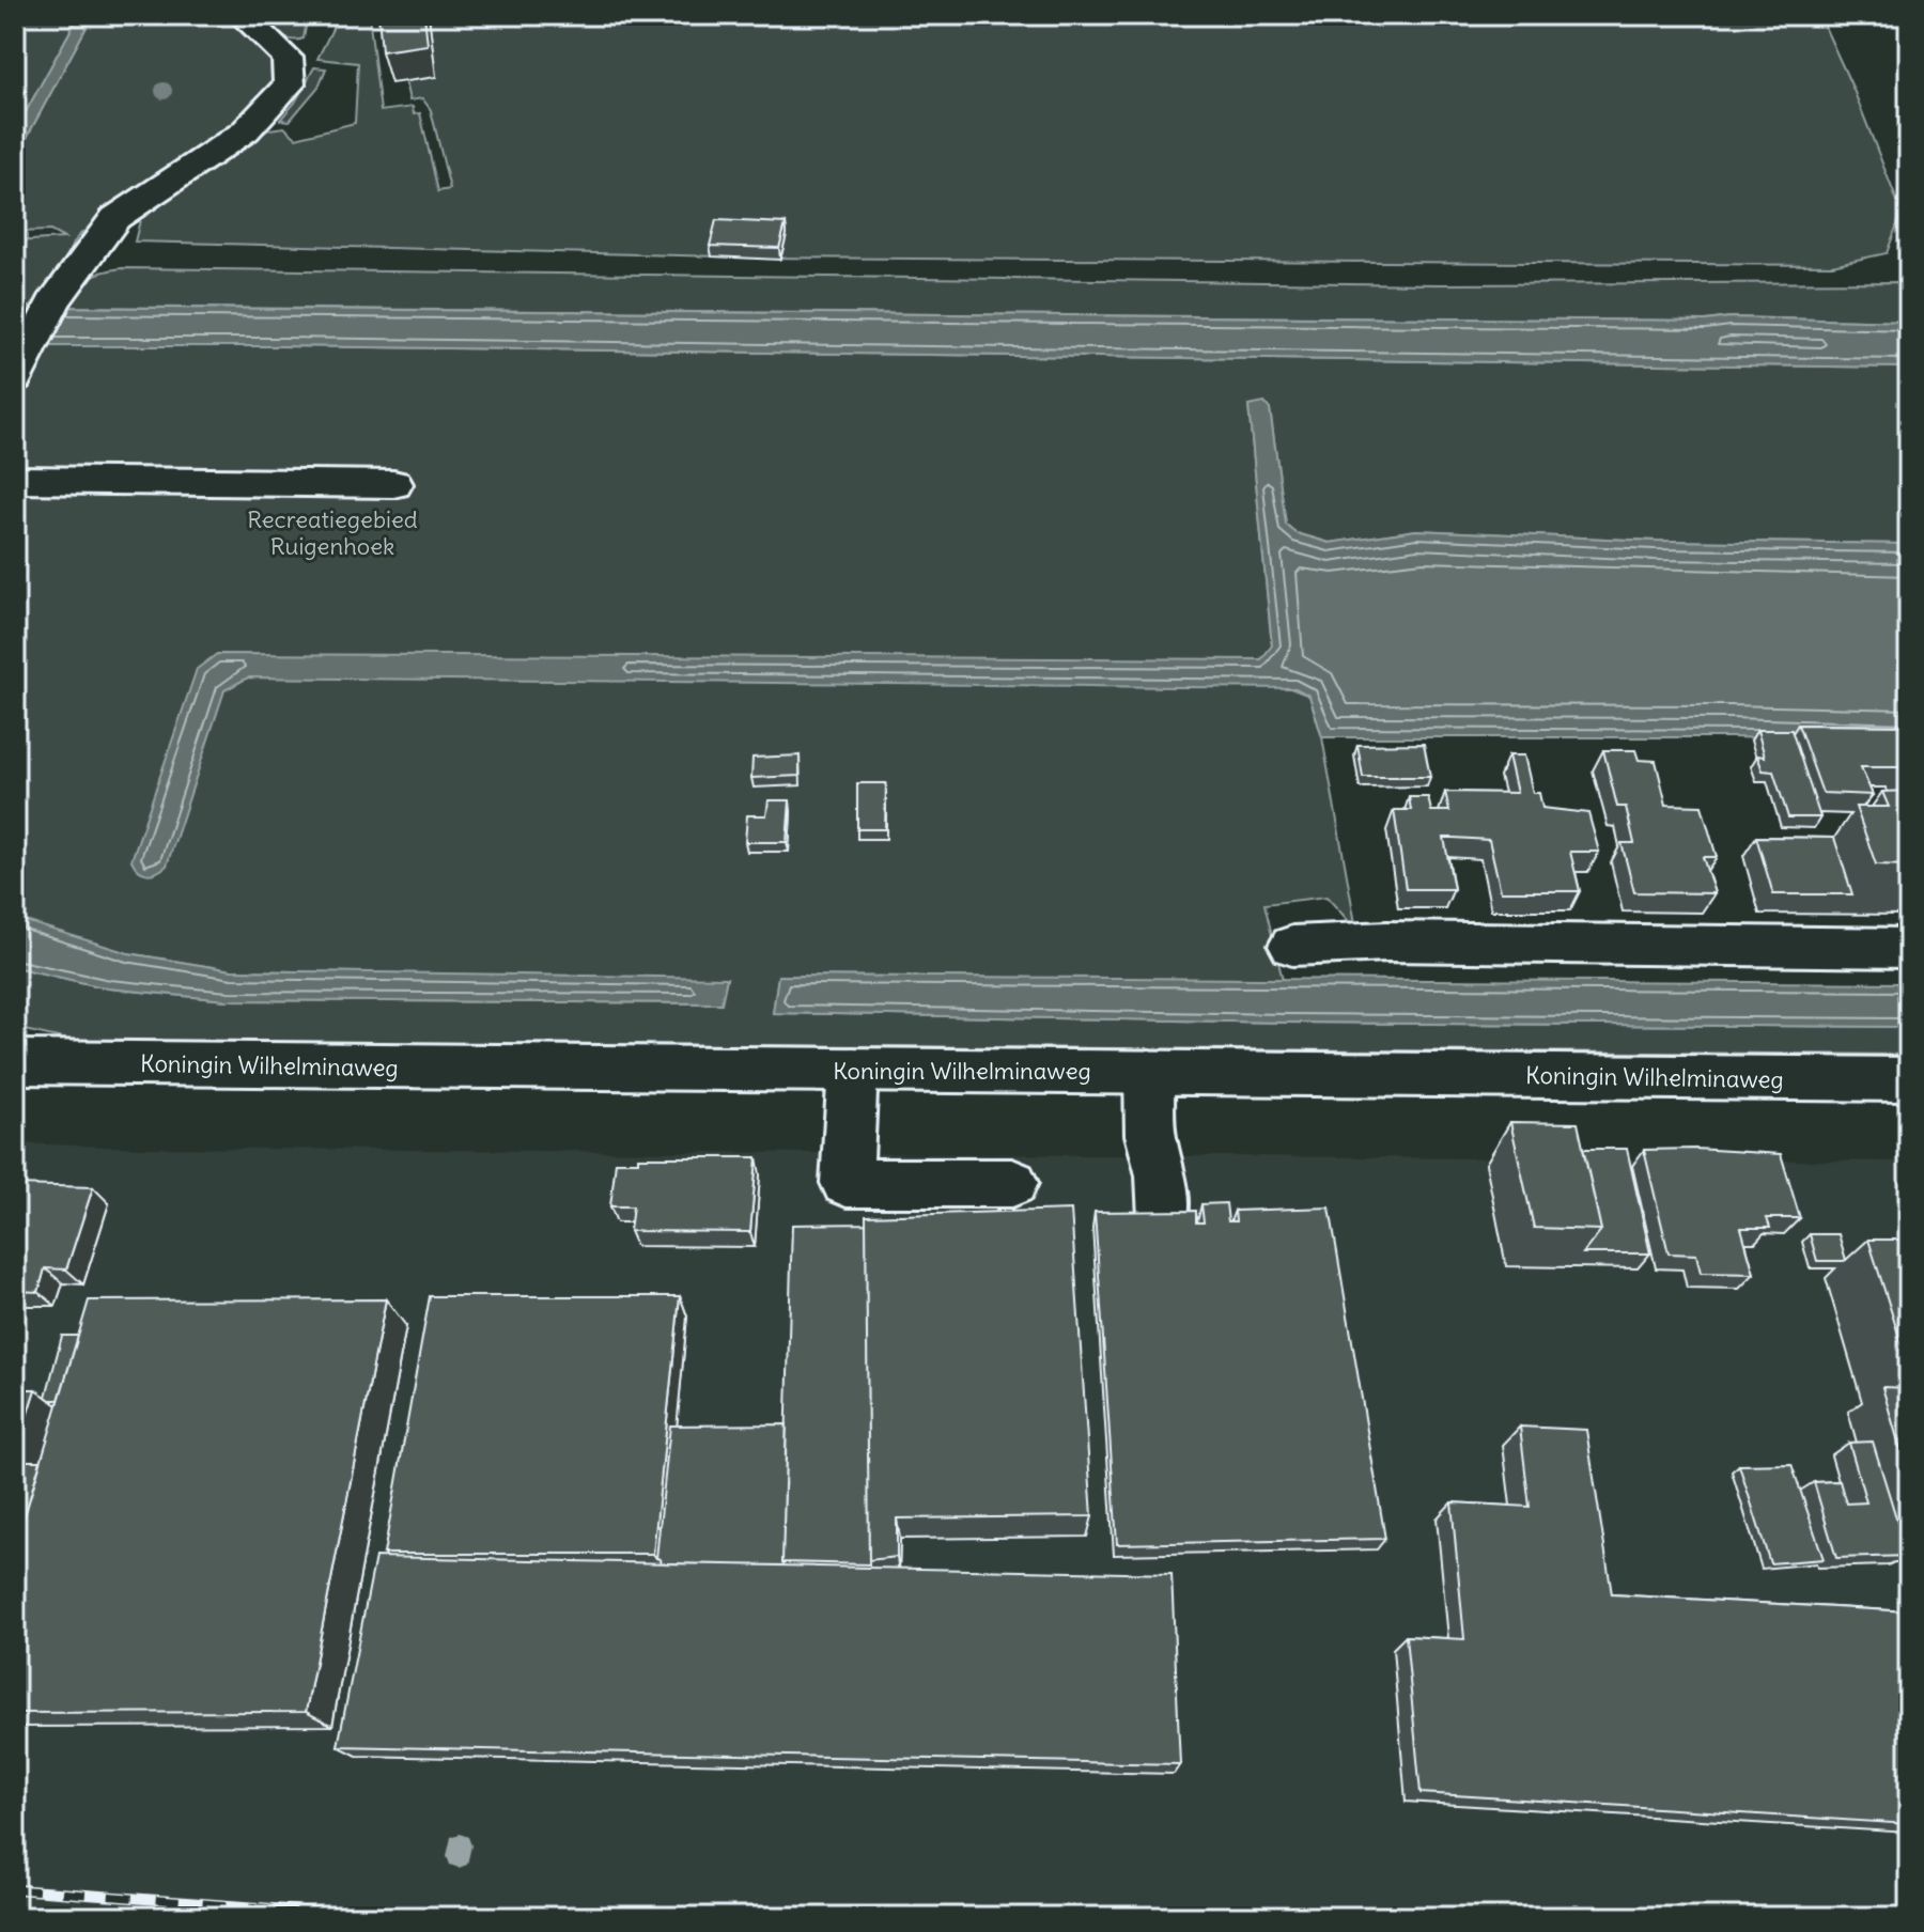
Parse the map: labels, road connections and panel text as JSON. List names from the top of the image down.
{
  "streets": {
    "main road": ["Koningin Wilhelminaweg"]
  },
  "parks": ["Recreatiegebied Ruigenhoek"]
}
